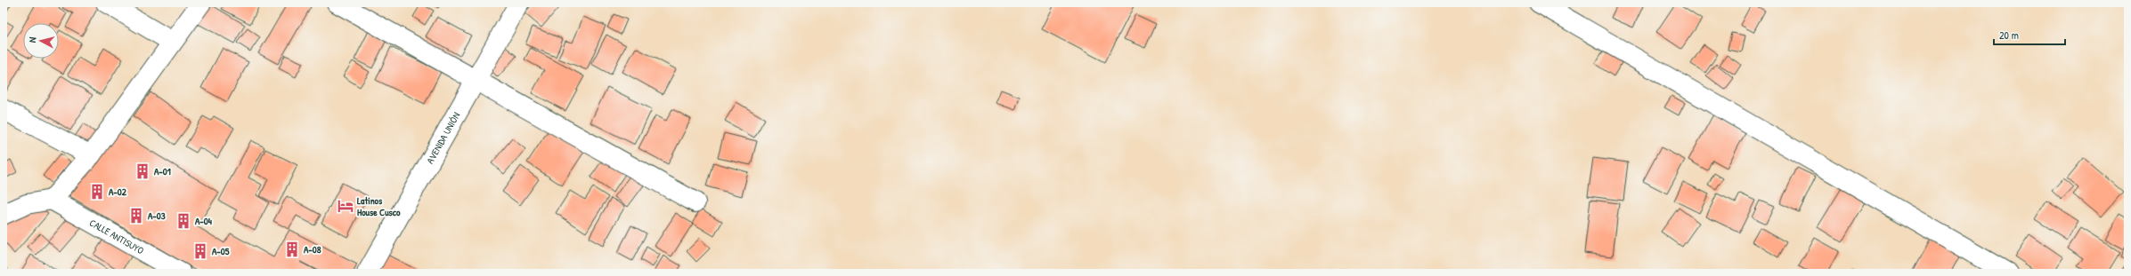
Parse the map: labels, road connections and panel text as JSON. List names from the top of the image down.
{
  "streets": {
    "street": ["AVENIDA UNIÓN", "CALLE ANTISUYO"]
  },
  "places": {
    "building": [
      "A-01",
      "A-02",
      "A-03",
      "A-04",
      "A-08",
      "A-05"
    ],
    "hotel": ["Latinos House Cusco"]
  },
  "scale_bar": "20 m",
  "north": "left"
}
